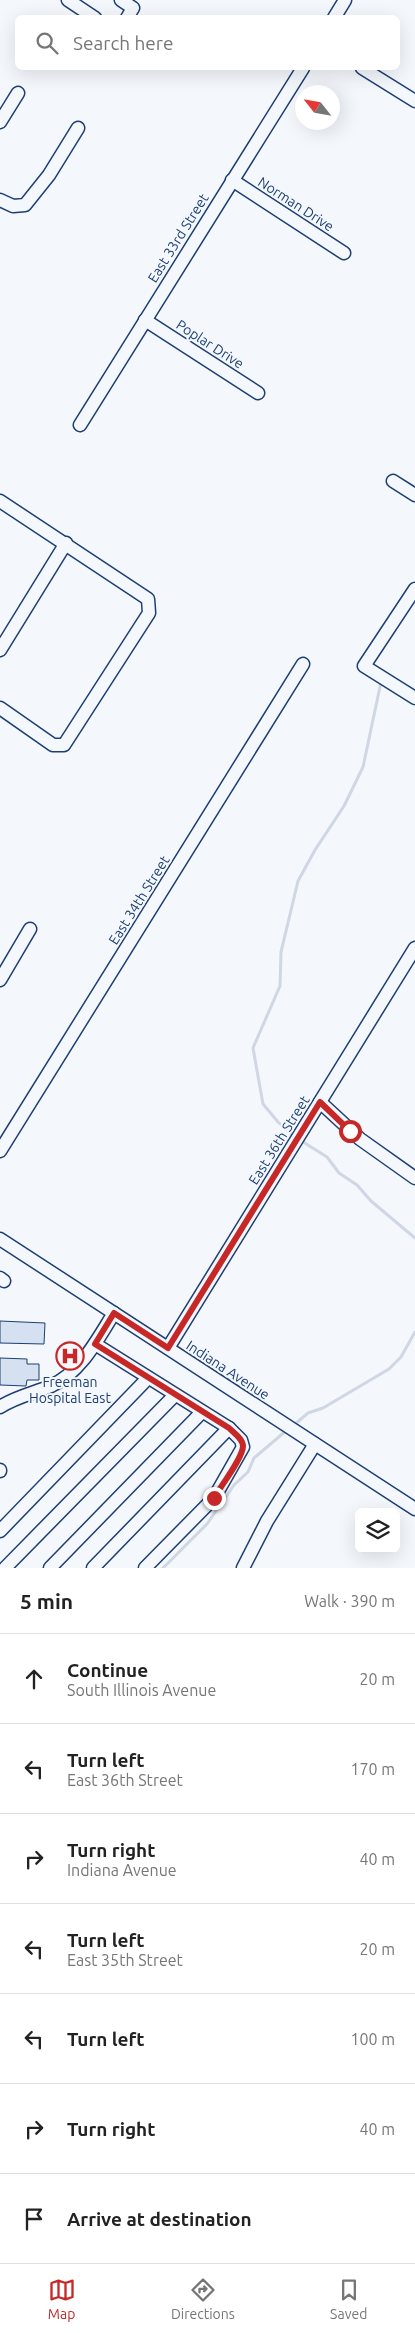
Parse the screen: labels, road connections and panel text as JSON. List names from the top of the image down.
{
  "streets": {
    "street": [
      "Norman Drive",
      "East 33rd Street",
      "Poplar Drive",
      "East 34th Street",
      "East 36th Street",
      "Indiana Avenue"
    ]
  },
  "crossings": [
    ["Norman Drive", "East 33rd Street"],
    ["East 33rd Street", "Poplar Drive"],
    ["East 36th Street", "Indiana Avenue"]
  ],
  "places": {
    "hospital": ["Freeman Hospital East"]
  },
  "north": "top left",
  "page": {
    "search": "Search here",
    "heading": ["5 min", "Walk · 390 m"],
    "list": [
      ["Continue", "South Illinois Avenue", "20 m"],
      ["Turn left", "East 36th Street", "170 m"],
      ["Turn right", "Indiana Avenue", "40 m"],
      ["Turn left", "East 35th Street", "20 m"],
      ["Turn left", "100 m"],
      ["Turn right", "40 m"],
      "Arrive at destination"
    ],
    "nav": ["Map", "Directions", "Saved"]
  }
}
